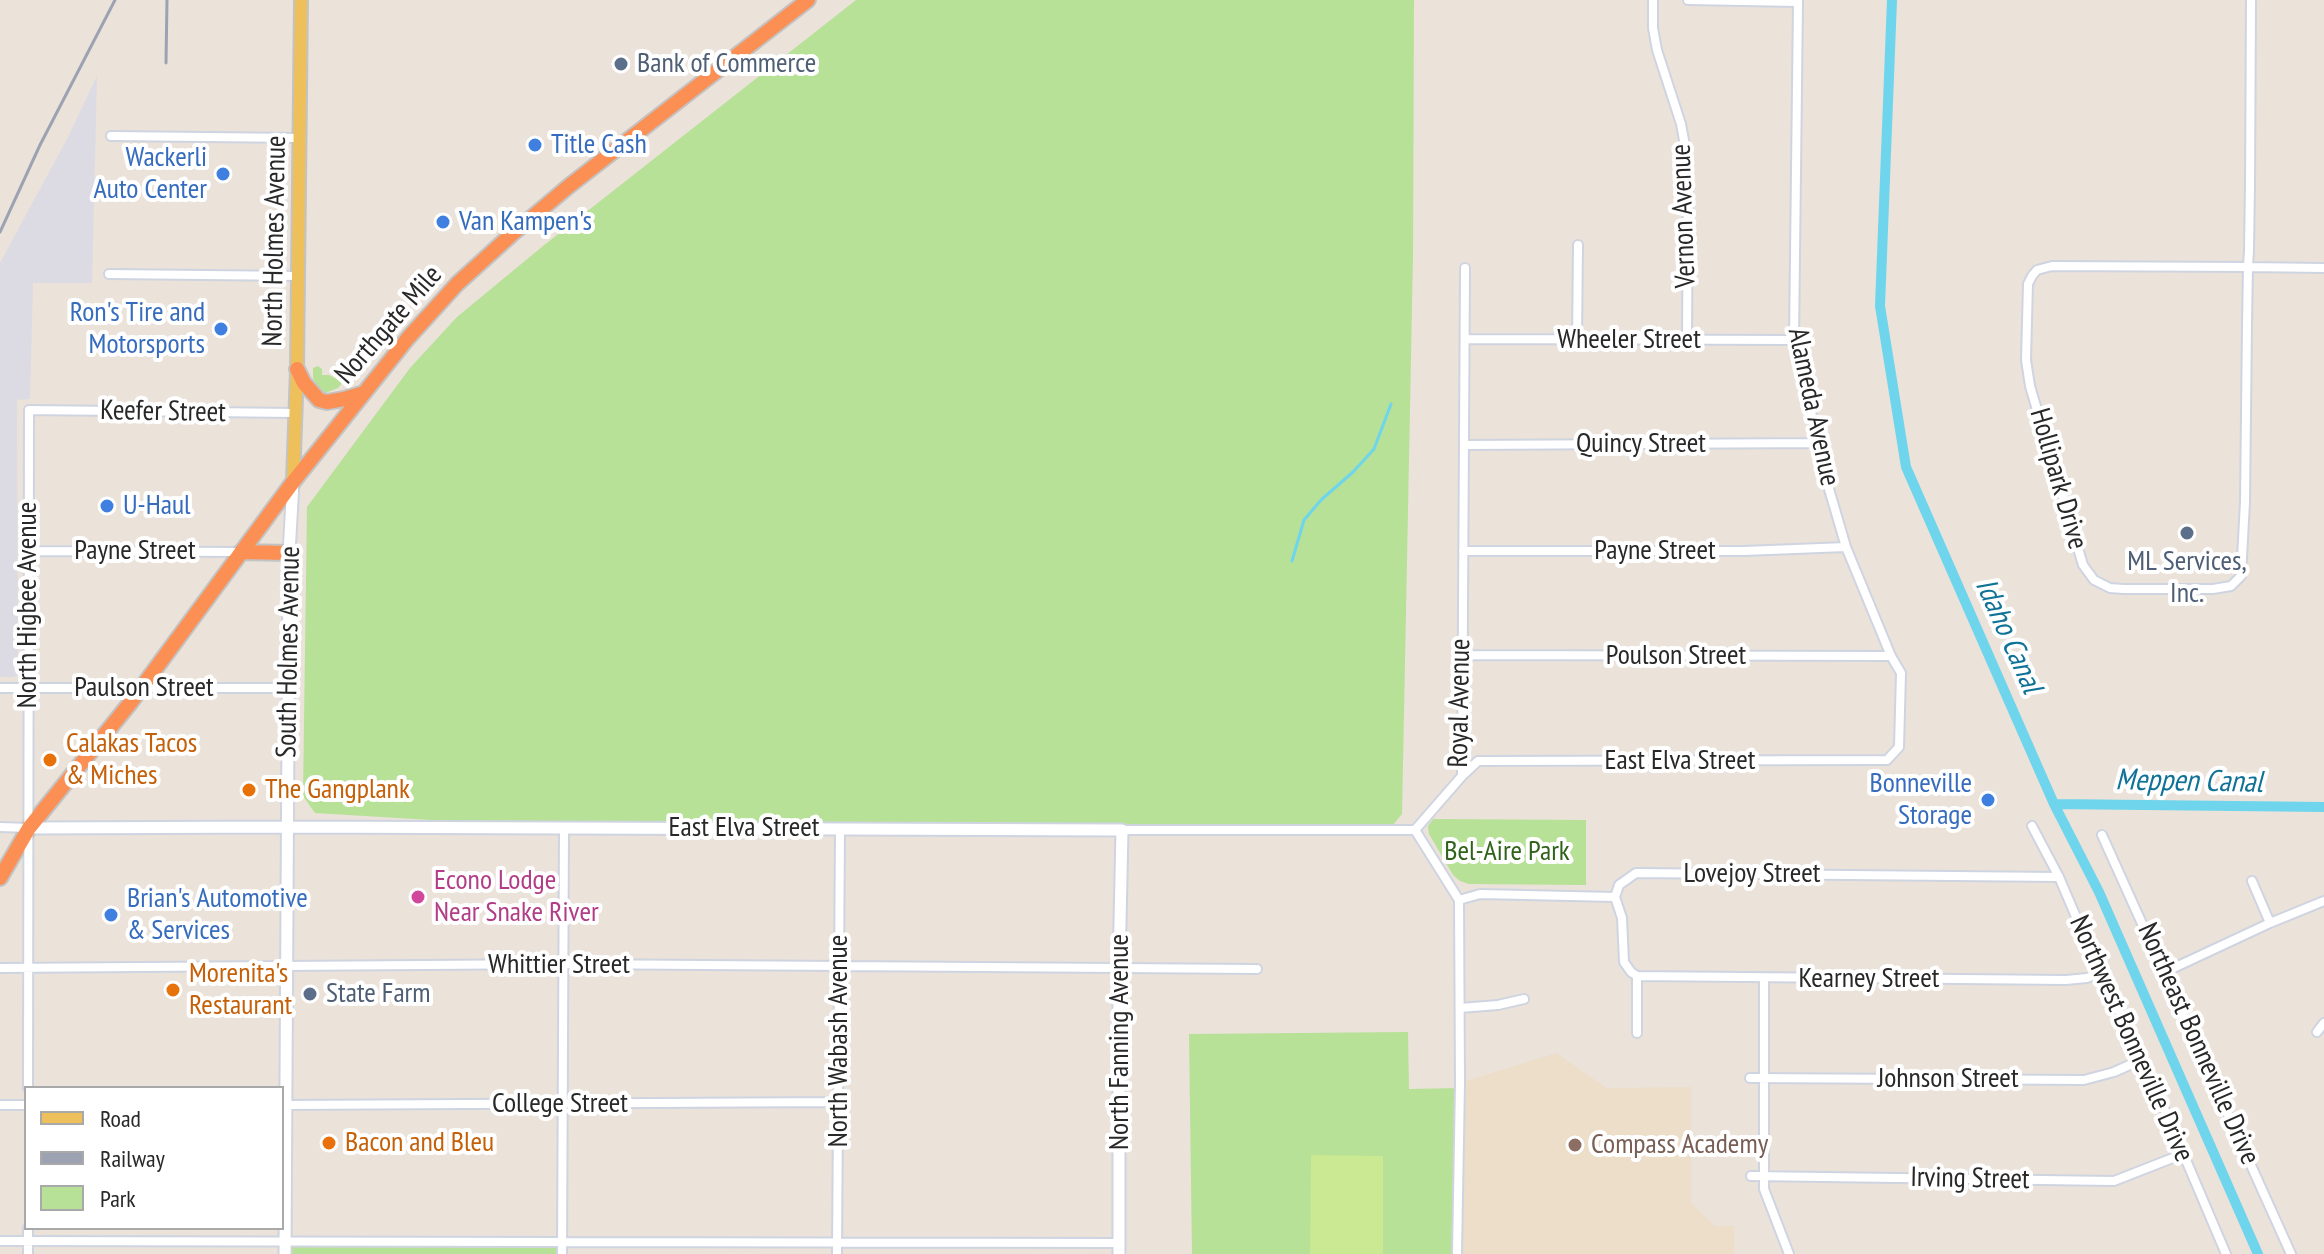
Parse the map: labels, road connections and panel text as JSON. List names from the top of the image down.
{
  "streets": {
    "highway": ["Northgate Mile"],
    "main road": ["North Holmes Avenue"],
    "street": [
      "Vernon Avenue",
      "Wheeler Street",
      "Alameda Avenue",
      "Keefer Street",
      "Quincy Street",
      "Hollipark Drive",
      "Payne Street",
      "North Higbee Avenue",
      "South Holmes Avenue",
      "Poulson Street",
      "Paulson Street",
      "Royal Avenue",
      "East Elva Street",
      "Lovejoy Street",
      "Whittier Street",
      "Kearney Street",
      "Northwest Bonneville Drive",
      "North Wabash Avenue",
      "North Fanning Avenue",
      "Northeast Bonneville Drive",
      "Johnson Street",
      "College Street",
      "Irving Street"
    ]
  },
  "crossings": [
    ["Vernon Avenue", "Wheeler Street"],
    ["North Holmes Avenue", "Northgate Mile"],
    ["North Holmes Avenue", "Keefer Street"],
    ["North Holmes Avenue", "South Holmes Avenue"],
    ["Northgate Mile", "Payne Street"],
    ["Northgate Mile", "North Higbee Avenue"],
    ["Northgate Mile", "South Holmes Avenue"],
    ["Northgate Mile", "Paulson Street"],
    ["Northgate Mile", "East Elva Street"],
    ["Wheeler Street", "Alameda Avenue"],
    ["Wheeler Street", "Royal Avenue"],
    ["Alameda Avenue", "Quincy Street"],
    ["Alameda Avenue", "Payne Street"],
    ["Alameda Avenue", "Poulson Street"],
    ["Alameda Avenue", "East Elva Street"],
    ["Keefer Street", "North Higbee Avenue"],
    ["Quincy Street", "Royal Avenue"],
    ["Payne Street", "North Higbee Avenue"],
    ["Payne Street", "Royal Avenue"],
    ["North Higbee Avenue", "Paulson Street"],
    ["North Higbee Avenue", "East Elva Street"],
    ["North Higbee Avenue", "Whittier Street"],
    ["South Holmes Avenue", "Paulson Street"],
    ["South Holmes Avenue", "East Elva Street"],
    ["South Holmes Avenue", "Whittier Street"],
    ["South Holmes Avenue", "College Street"],
    ["Poulson Street", "Royal Avenue"],
    ["Royal Avenue", "East Elva Street"],
    ["East Elva Street", "North Wabash Avenue"],
    ["East Elva Street", "North Fanning Avenue"],
    ["Lovejoy Street", "Northwest Bonneville Drive"],
    ["Whittier Street", "North Wabash Avenue"],
    ["Whittier Street", "North Fanning Avenue"],
    ["Kearney Street", "Northwest Bonneville Drive"],
    ["Northwest Bonneville Drive", "Johnson Street"],
    ["Northwest Bonneville Drive", "Irving Street"],
    ["North Wabash Avenue", "College Street"]
  ],
  "water": ["Idaho Canal", "Meppen Canal"],
  "parks": ["Bel-Aire Park"],
  "places": [
    "Bank of Commerce",
    "Title Cash",
    "Wackerli Auto Center",
    "Van Kampen's",
    "Ron's Tire and Motorsports",
    "U-Haul",
    "ML Services, Inc.",
    "Calakas Tacos & Miches",
    "The Gangplank",
    "Bonneville Storage",
    "Econo Lodge Near Snake River",
    "Brian's Automotive & Services",
    "Morenita's Restaurant",
    "State Farm",
    "Bacon and Bleu",
    "Compass Academy"
  ],
  "legend": ["Road", "Railway", "Park"]
}
